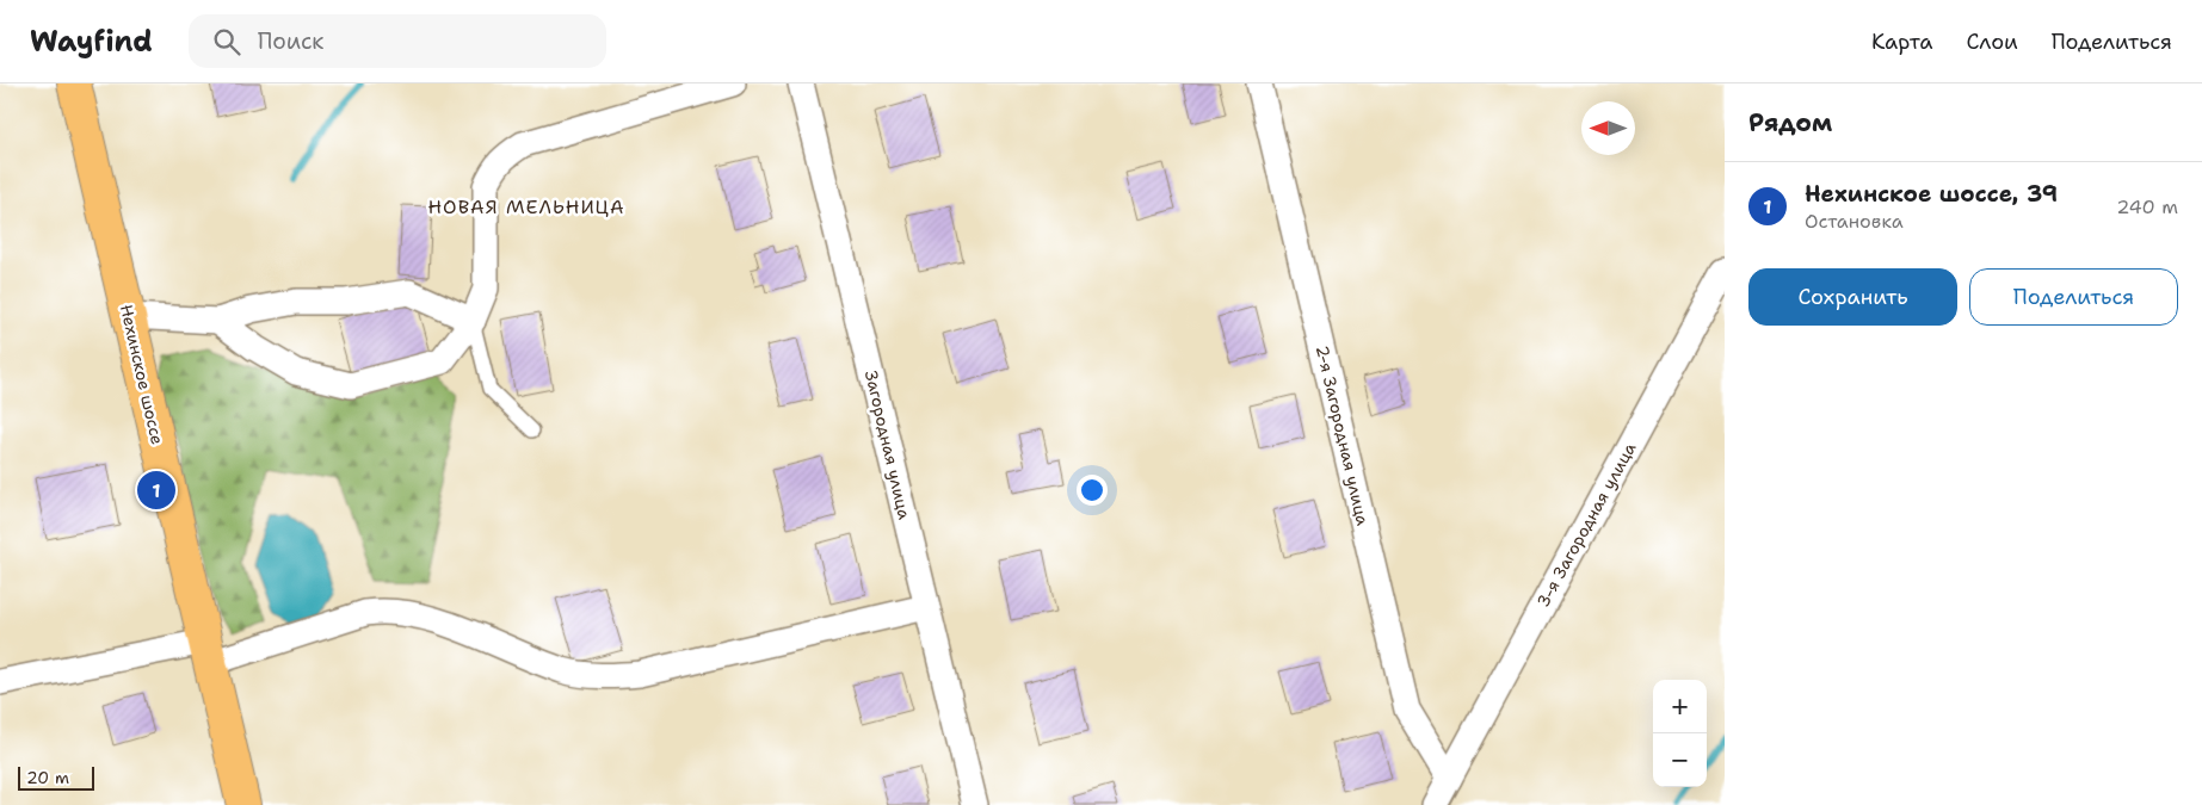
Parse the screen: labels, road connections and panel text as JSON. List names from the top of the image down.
{
  "streets": {
    "main road": ["Нехинское шоссе"],
    "street": ["2-я Загородная улица", "Загородная улица", "3-я Загородная улица"]
  },
  "crossings": [
    ["2-я Загородная улица", "3-я Загородная улица"]
  ],
  "districts": ["НОВАЯ МЕЛЬНИЦА"],
  "scale_bar": "20 m",
  "north": "left",
  "page": {
    "header": "Wayfind",
    "search": "Поиск",
    "nav": ["Карта", "Слои", "Поделиться"],
    "heading": "Рядом",
    "list": [
      {
        "mark": "1",
        "name": "Нехинское шоссе, 39",
        "note": "Остановка",
        "value": "240 m"
      }
    ],
    "buttons": ["Сохранить", "Поделиться"],
    "pins": "1",
    "map_buttons": ["+", "−"],
    "scale": "20 m"
  }
}
